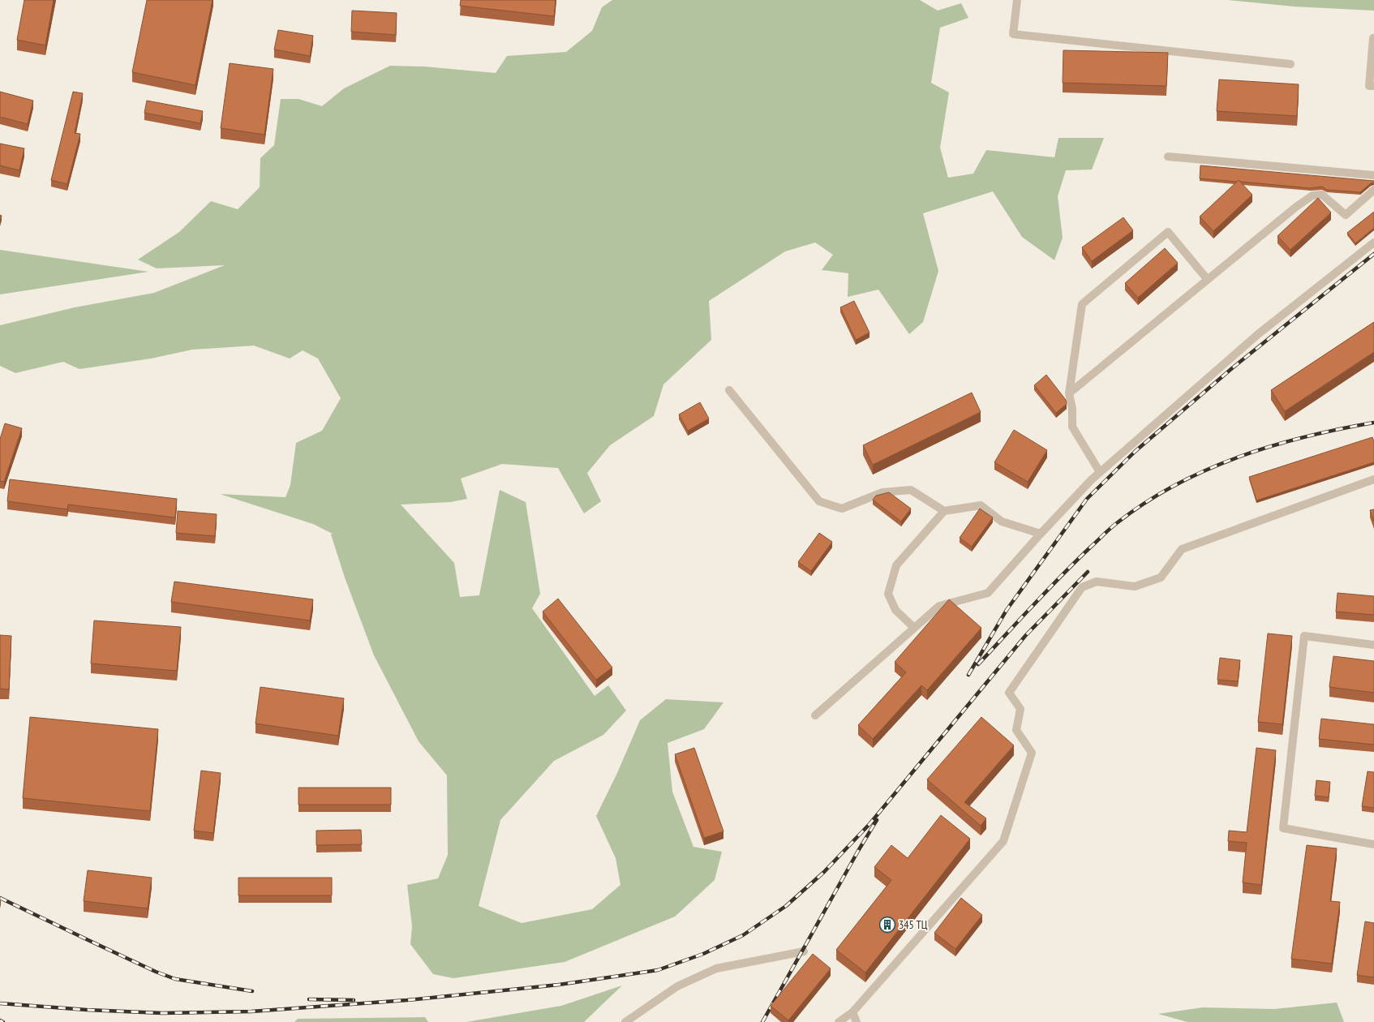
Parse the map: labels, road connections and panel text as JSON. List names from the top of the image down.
{
  "places": {
    "building": ["345 ТЦ"]
  }
}
